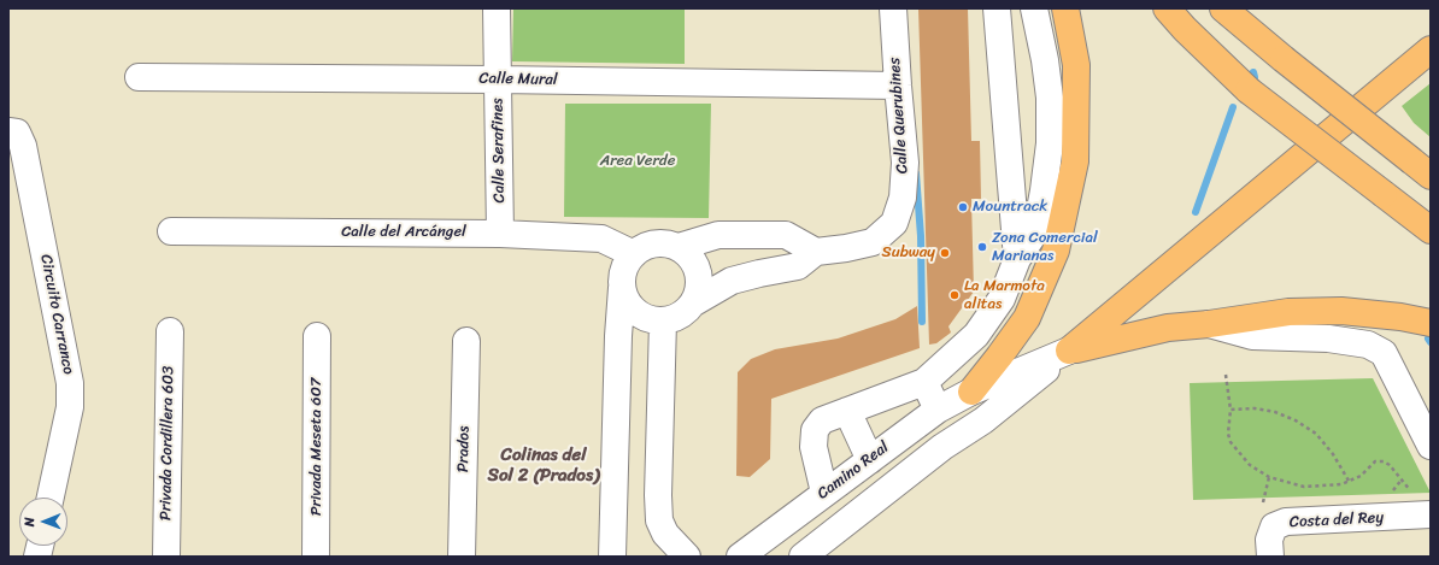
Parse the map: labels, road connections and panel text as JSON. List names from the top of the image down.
{
  "streets": {
    "street": [
      "Calle Mural",
      "Calle Querubines",
      "Calle Serafines",
      "Calle del Arcángel",
      "Circuito Carranco",
      "Privada Cordillera 603",
      "Privada Meseta 607",
      "Prados",
      "Camino Real",
      "Costa del Rey"
    ]
  },
  "crossings": [
    ["Calle Mural", "Calle Querubines"],
    ["Calle Mural", "Calle Serafines"],
    ["Calle Serafines", "Calle del Arcángel"]
  ],
  "districts": ["Colinas del Sol 2 (Prados)"],
  "parks": ["Area Verde"],
  "places": [
    "Mountrack",
    "Zona Comercial Marianas",
    "Subway",
    "La Marmota alitas"
  ],
  "north": "left"
}
